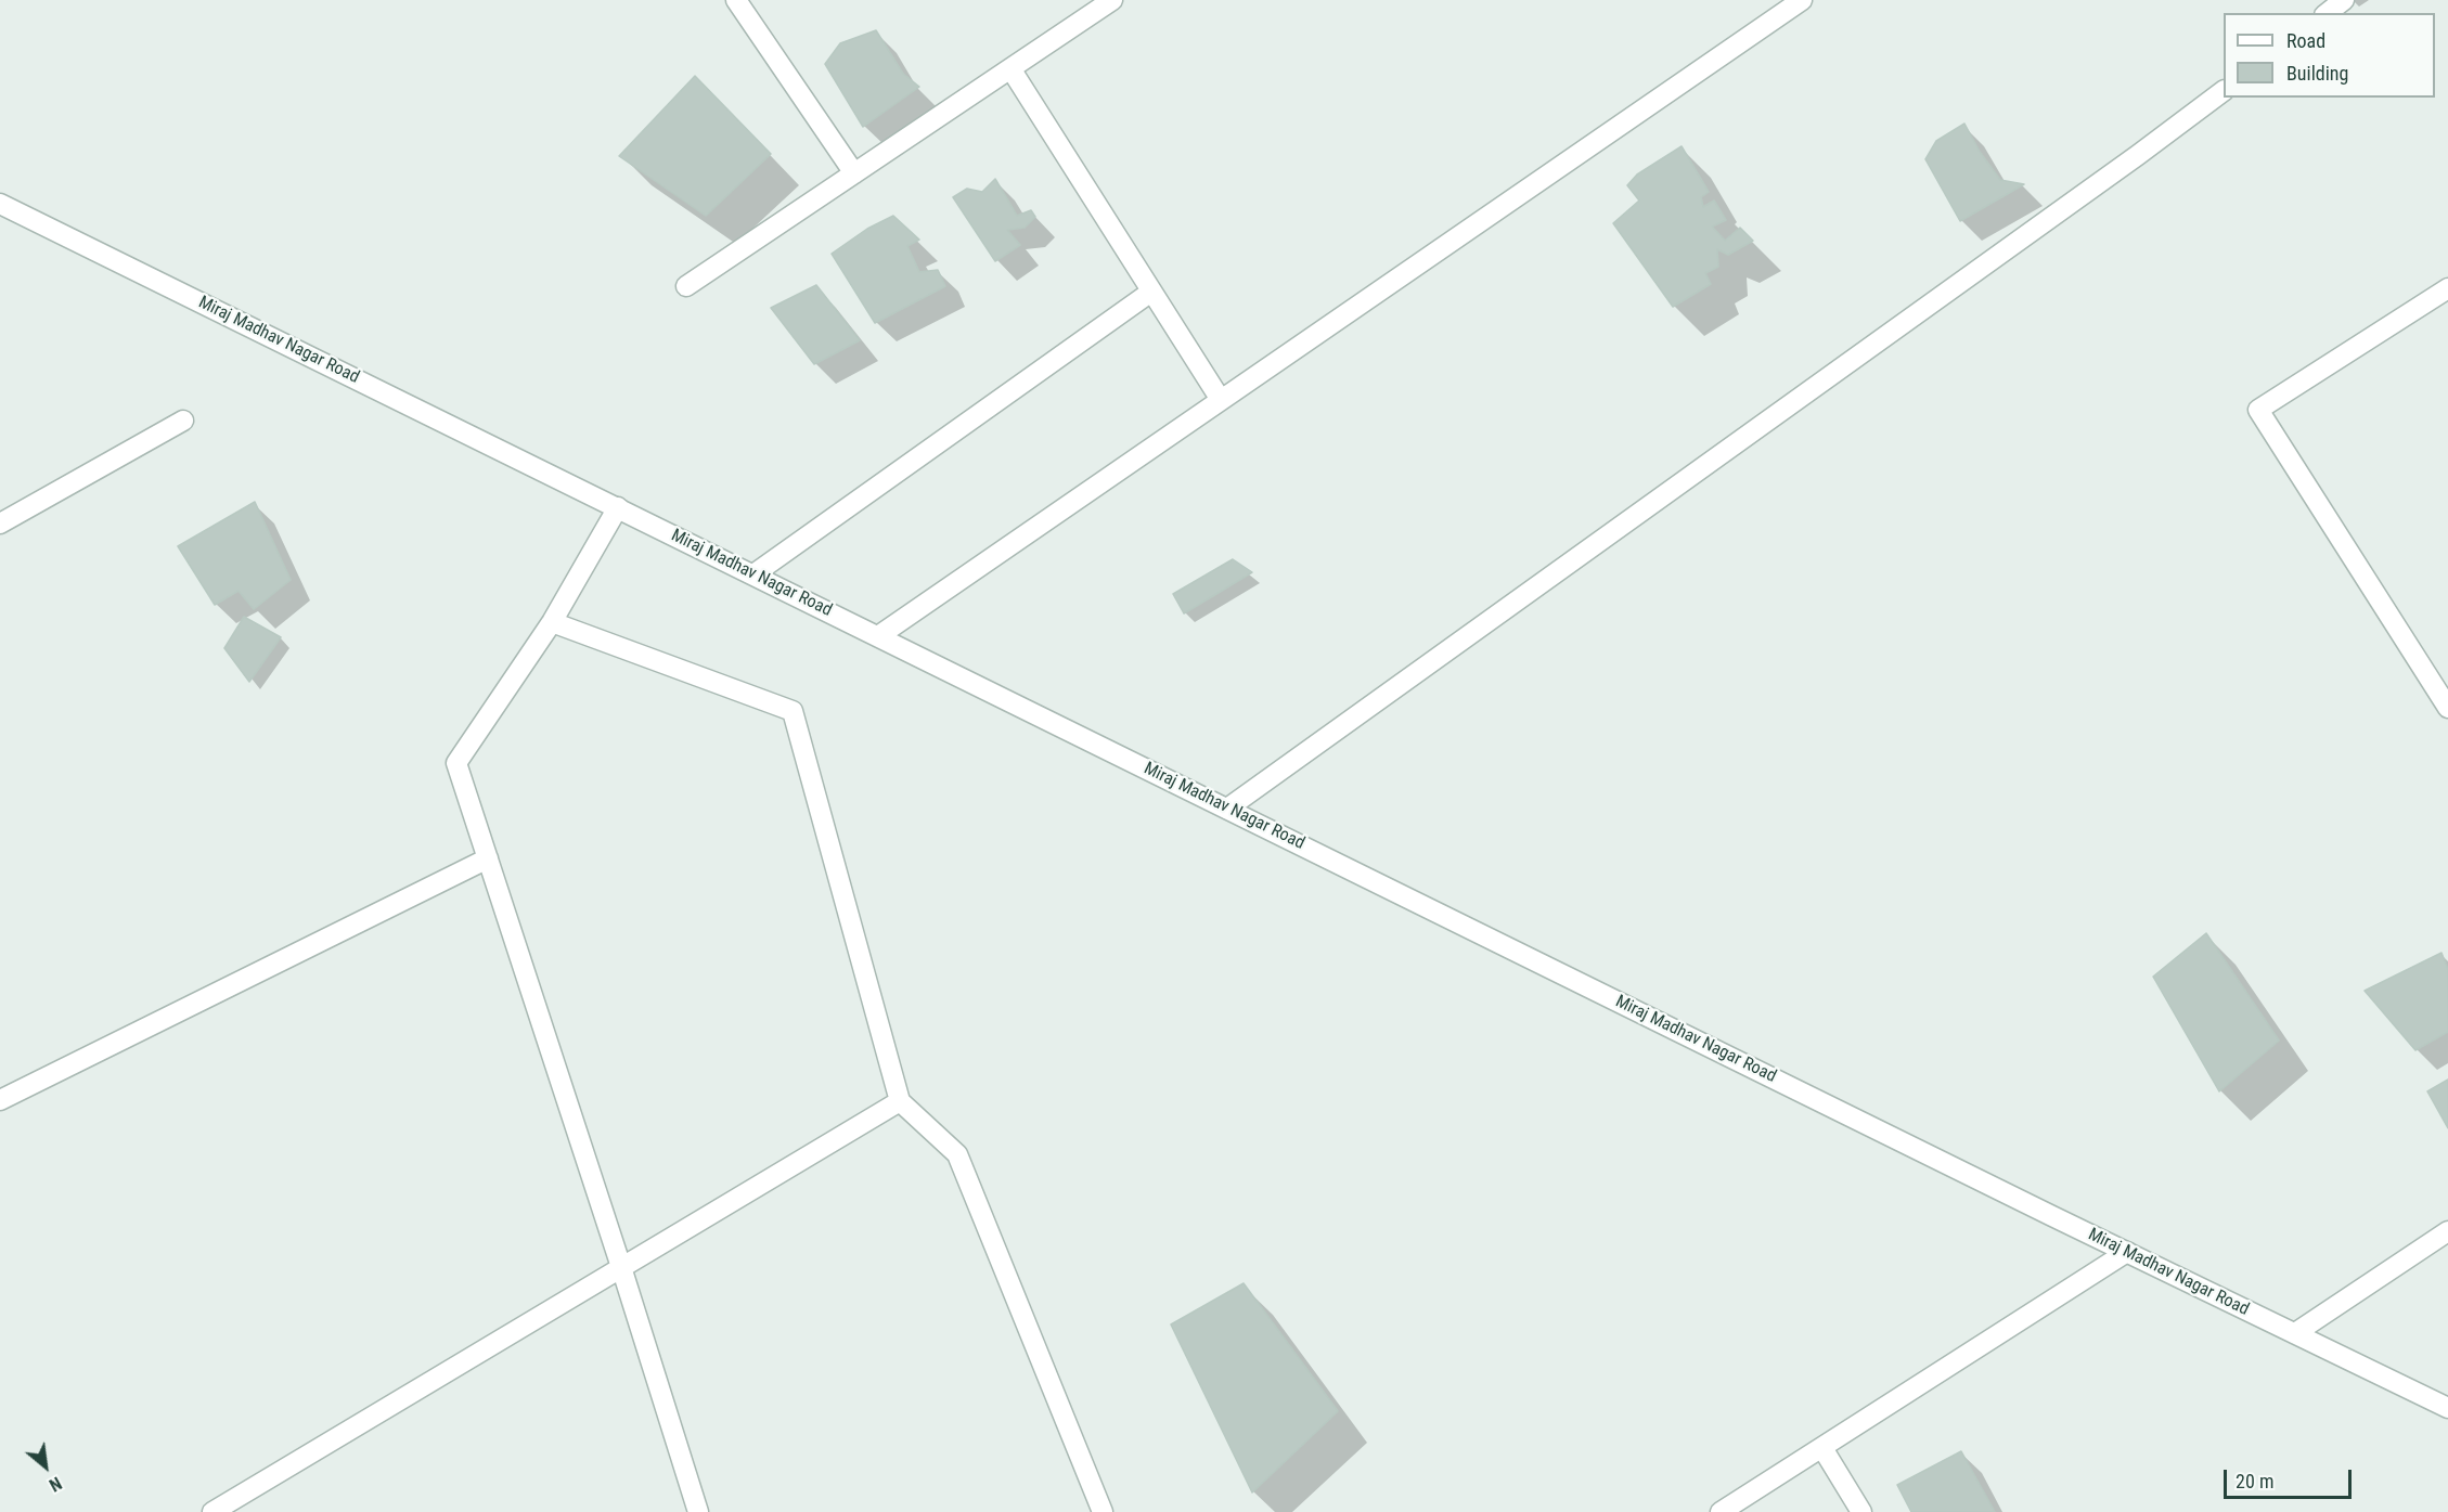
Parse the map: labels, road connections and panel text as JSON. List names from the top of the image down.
{
  "streets": {
    "street": ["Miraj Madhav Nagar Road"]
  },
  "legend": ["Road", "Building"],
  "scale_bar": "20 m",
  "north": "bottom right"
}
